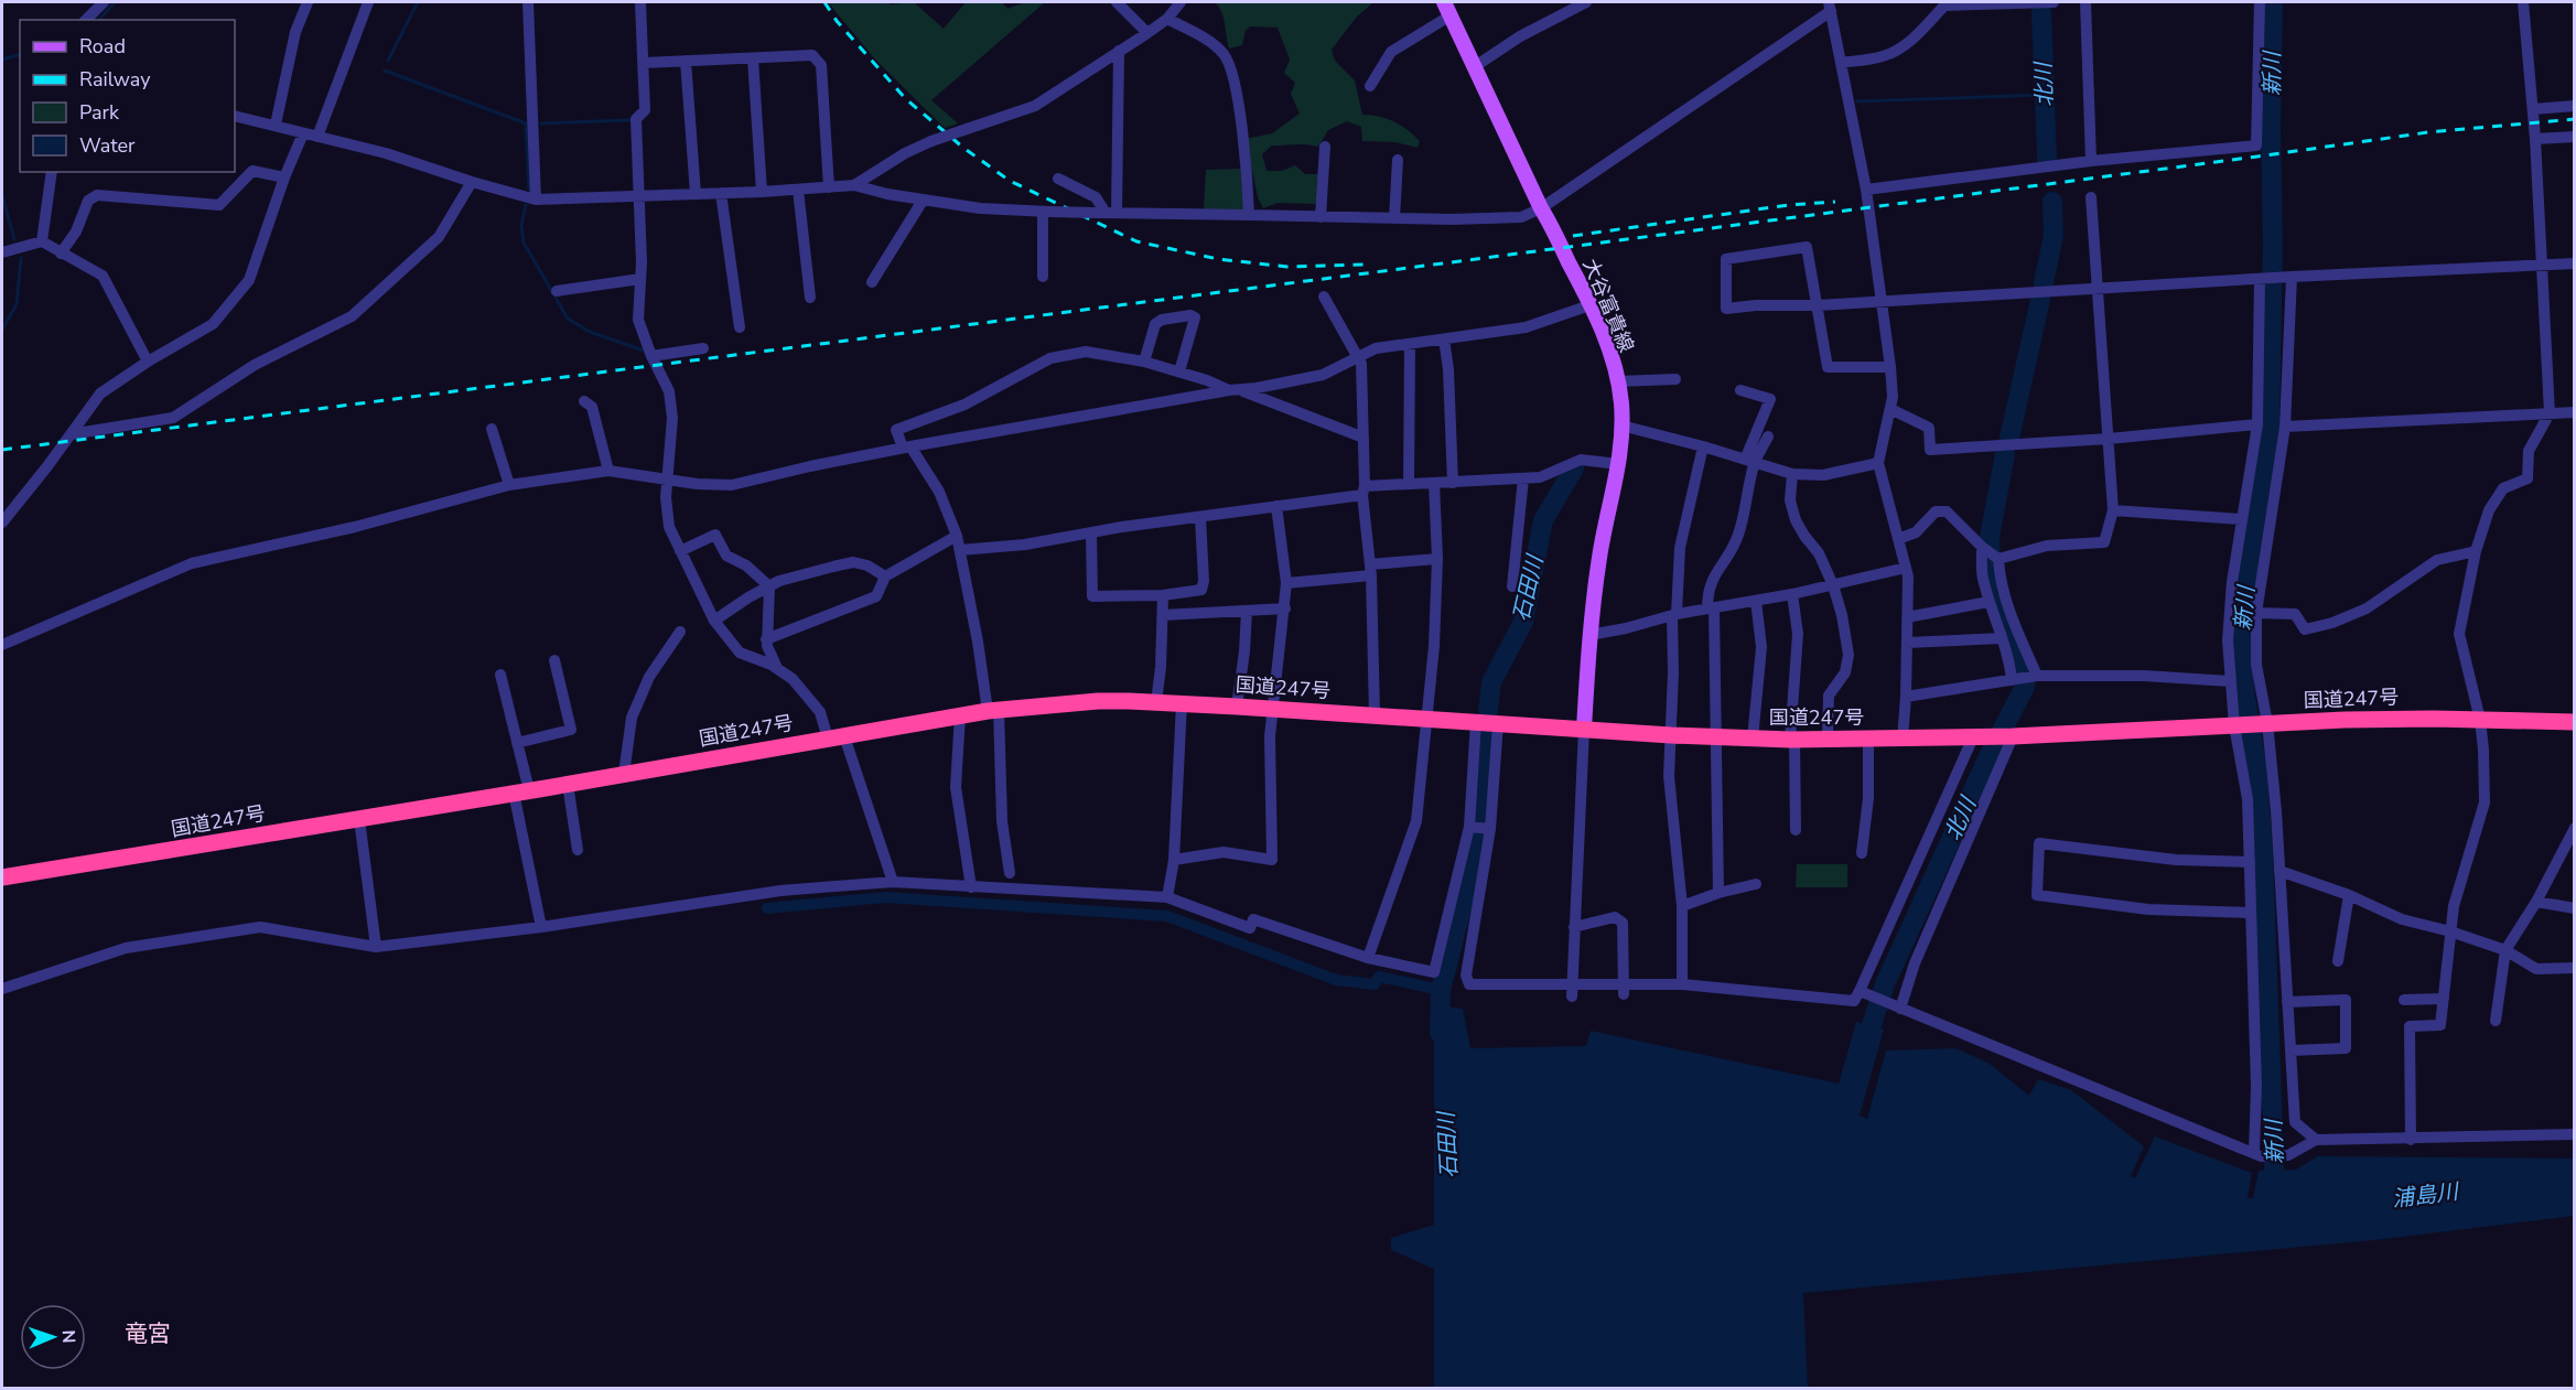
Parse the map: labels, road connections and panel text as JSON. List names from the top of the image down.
{
  "streets": {
    "highway": ["国道247号"],
    "main road": ["大谷富貴線"]
  },
  "crossings": [
    ["大谷富貴線", "国道247号"]
  ],
  "districts": ["竜宮"],
  "water": [
    "新川",
    "北川",
    "石田川",
    "浦島川"
  ],
  "legend": [
    "Road",
    "Railway",
    "Park",
    "Water"
  ],
  "north": "right"
}
